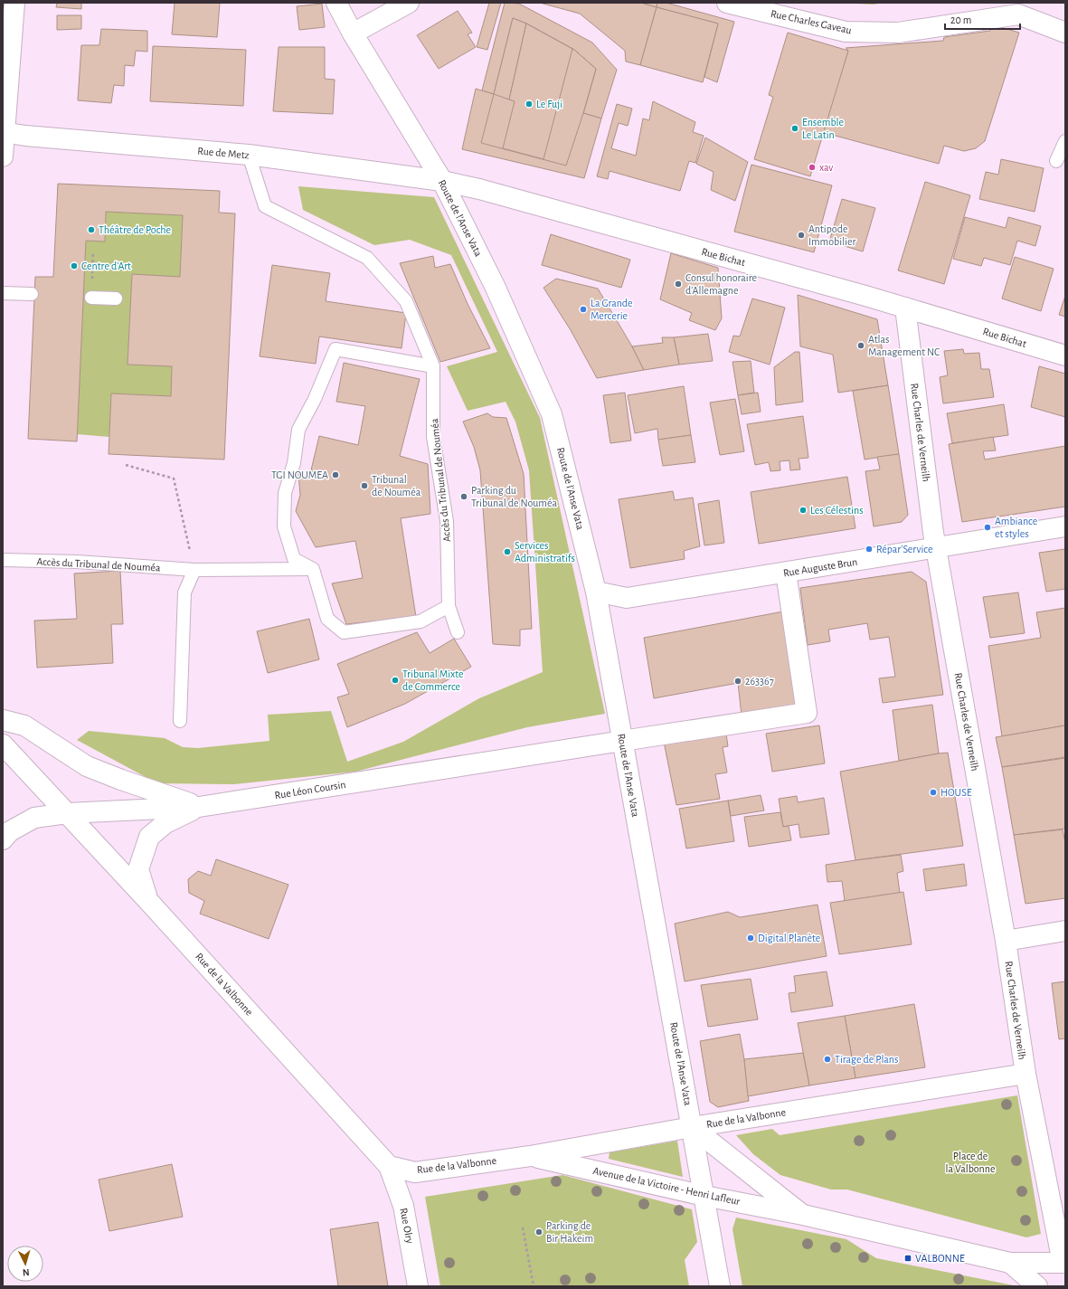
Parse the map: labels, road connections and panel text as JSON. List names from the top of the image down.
{
  "streets": {
    "main road": [
      "Rue Charles Gaveau",
      "Rue de Metz",
      "Route de l'Anse Vata",
      "Rue Bichat",
      "Rue Charles de Verneilh",
      "Rue Auguste Brun",
      "Rue Léon Coursin",
      "Rue de la Valbonne",
      "Avenue de la Victoire - Henri Lafleur",
      "Rue Olry"
    ],
    "lane": ["Accès du Tribunal de Nouméa"]
  },
  "crossings": [
    ["Rue de Metz", "Route de l'Anse Vata"],
    ["Rue de Metz", "Rue Bichat"],
    ["Rue de Metz", "Accès du Tribunal de Nouméa"],
    ["Route de l'Anse Vata", "Rue Bichat"],
    ["Route de l'Anse Vata", "Rue Auguste Brun"],
    ["Route de l'Anse Vata", "Rue Léon Coursin"],
    ["Route de l'Anse Vata", "Rue de la Valbonne"],
    ["Route de l'Anse Vata", "Avenue de la Victoire - Henri Lafleur"],
    ["Rue Bichat", "Rue Charles de Verneilh"],
    ["Rue Charles de Verneilh", "Rue Auguste Brun"],
    ["Rue Charles de Verneilh", "Rue de la Valbonne"],
    ["Rue Charles de Verneilh", "Avenue de la Victoire - Henri Lafleur"],
    ["Rue Auguste Brun", "Rue Léon Coursin"],
    ["Rue Léon Coursin", "Rue de la Valbonne"],
    ["Rue de la Valbonne", "Avenue de la Victoire - Henri Lafleur"],
    ["Rue de la Valbonne", "Rue Olry"]
  ],
  "parks": ["Place de la Valbonne"],
  "places": {
    "other": [
      "Le Fuji",
      "Ensemble Le Latin",
      "xav",
      "Théâtre de Poche",
      "Antipode Immobilier",
      "Centre d'Art",
      "Consul honoraire d'Allemagne",
      "La Grande Mercerie",
      "Atlas Management NC",
      "TGI NOUMEA",
      "Tribunal de Nouméa",
      "Parking du Tribunal de Nouméa",
      "Les Célestins",
      "Ambiance et styles",
      "Répar'Service",
      "Services Administratifs",
      "Tribunal Mixte de Commerce",
      "263367",
      "HOUSE",
      "Digital Planète",
      "Tirage de Plans",
      "Parking de Bir Hakeim"
    ],
    "transit": ["VALBONNE"]
  },
  "scale_bar": "20 m",
  "north": "bottom"
}
